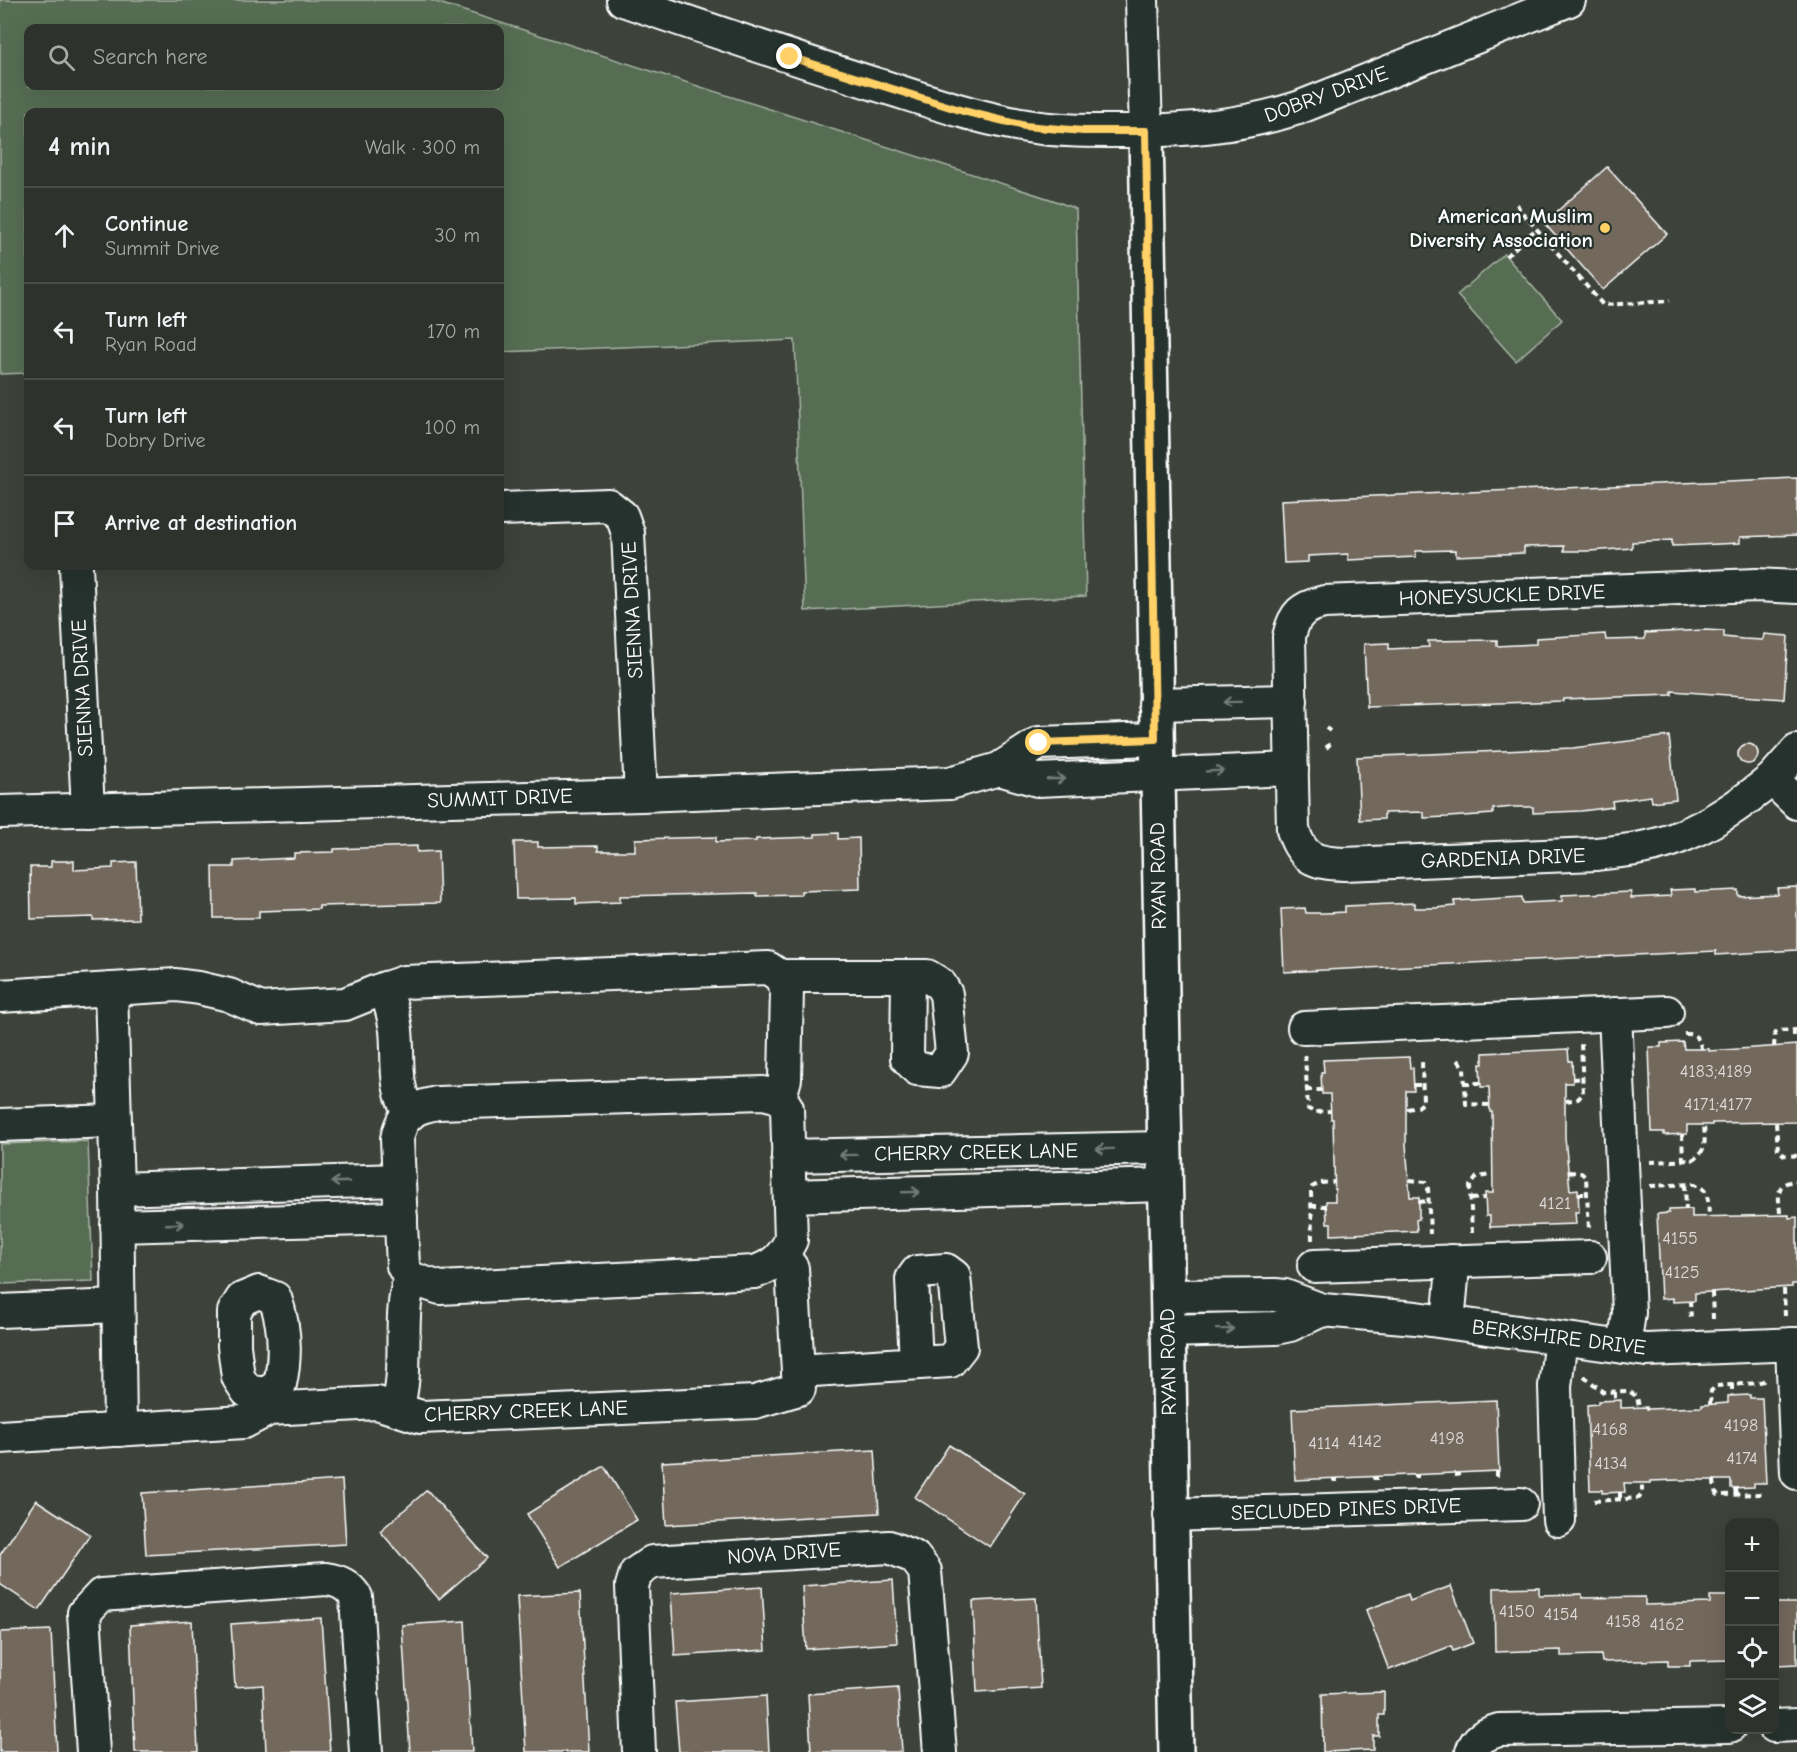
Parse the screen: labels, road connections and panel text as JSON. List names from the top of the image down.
{
  "streets": {
    "main road": ["RYAN ROAD"],
    "street": [
      "DOBRY DRIVE",
      "HONEYSUCKLE DRIVE",
      "SIENNA DRIVE",
      "SUMMIT DRIVE",
      "GARDENIA DRIVE",
      "CHERRY CREEK LANE",
      "BERKSHIRE DRIVE",
      "SECLUDED PINES DRIVE",
      "NOVA DRIVE"
    ]
  },
  "crossings": [
    ["DOBRY DRIVE", "RYAN ROAD"],
    ["HONEYSUCKLE DRIVE", "GARDENIA DRIVE"],
    ["SIENNA DRIVE", "SUMMIT DRIVE"],
    ["SUMMIT DRIVE", "RYAN ROAD"],
    ["RYAN ROAD", "CHERRY CREEK LANE"],
    ["RYAN ROAD", "BERKSHIRE DRIVE"],
    ["RYAN ROAD", "SECLUDED PINES DRIVE"]
  ],
  "places": ["American Muslim Diversity Association"],
  "house_numbers": [
    "4183;4189",
    "4171;4177",
    "4121",
    "4155",
    "4125",
    "4198",
    "4168",
    "4198",
    "4142",
    "4114",
    "4174",
    "4134",
    "4150",
    "4154",
    "4158",
    "4162"
  ],
  "page": {
    "search": "Search here",
    "heading": ["4 min", "Walk · 300 m"],
    "list": [
      ["Continue", "Summit Drive", "30 m"],
      ["Turn left", "Ryan Road", "170 m"],
      ["Turn left", "Dobry Drive", "100 m"],
      "Arrive at destination"
    ],
    "map_buttons": ["+", "−"]
  }
}
